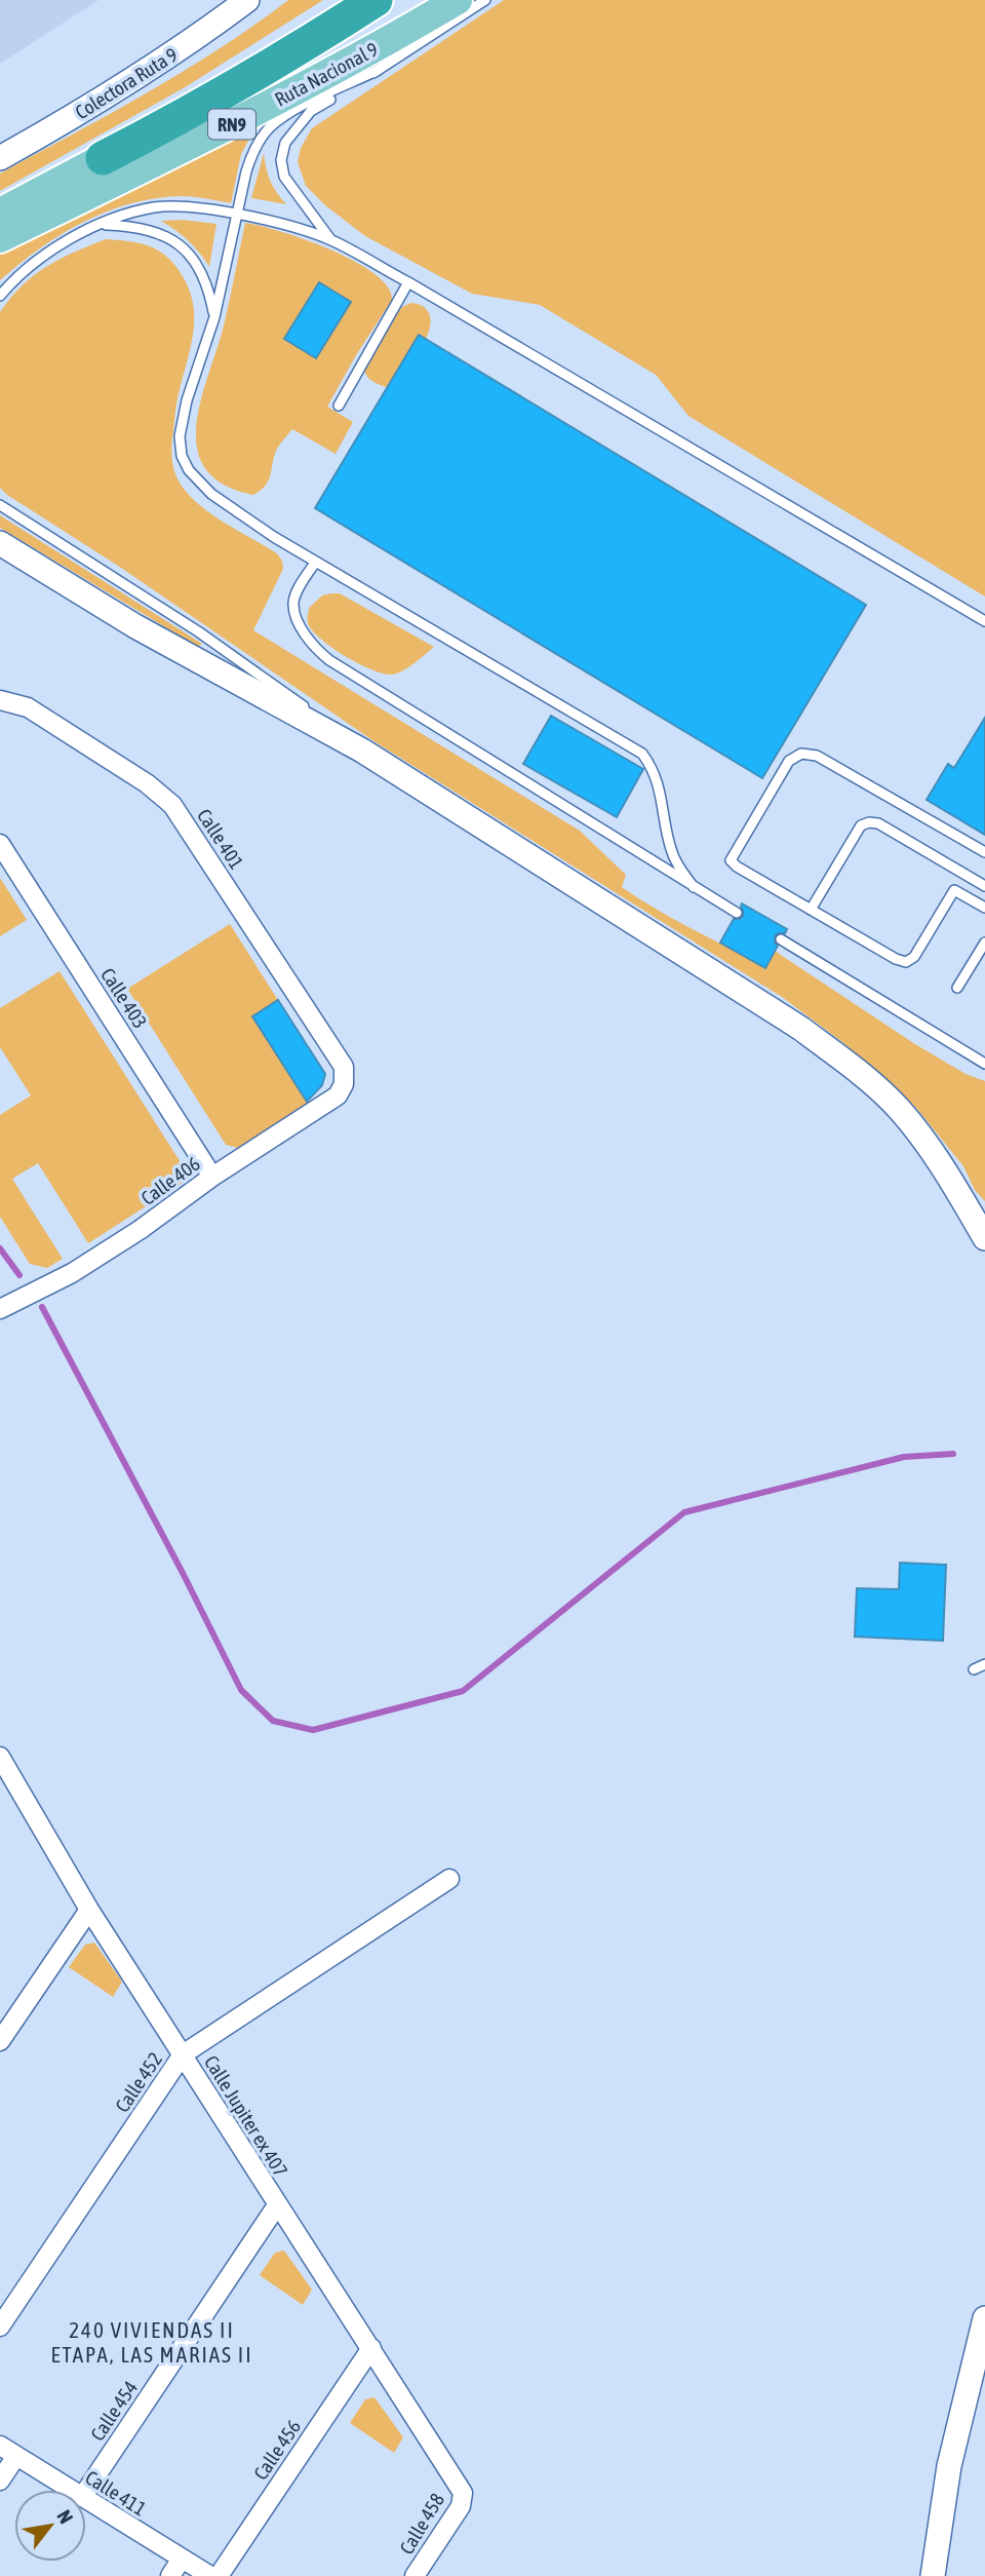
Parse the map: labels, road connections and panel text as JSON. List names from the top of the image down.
{
  "streets": {
    "main road": ["Ruta Nacional 9", "RN9"],
    "street": [
      "Colectora Ruta 9",
      "Calle 401",
      "Calle 403",
      "Calle 406",
      "Calle 452",
      "Calle Jupiter ex 407",
      "Calle 454",
      "Calle 456",
      "Calle 411",
      "Calle 458"
    ]
  },
  "crossings": [
    ["Calle 401", "Calle 406"],
    ["Calle 403", "Calle 406"],
    ["Calle 452", "Calle Jupiter ex 407"],
    ["Calle Jupiter ex 407", "Calle 454"],
    ["Calle Jupiter ex 407", "Calle 456"],
    ["Calle Jupiter ex 407", "Calle 458"]
  ],
  "districts": ["240 VIVIENDAS II ETAPA, LAS MARIAS II"],
  "north": "top right"
}
